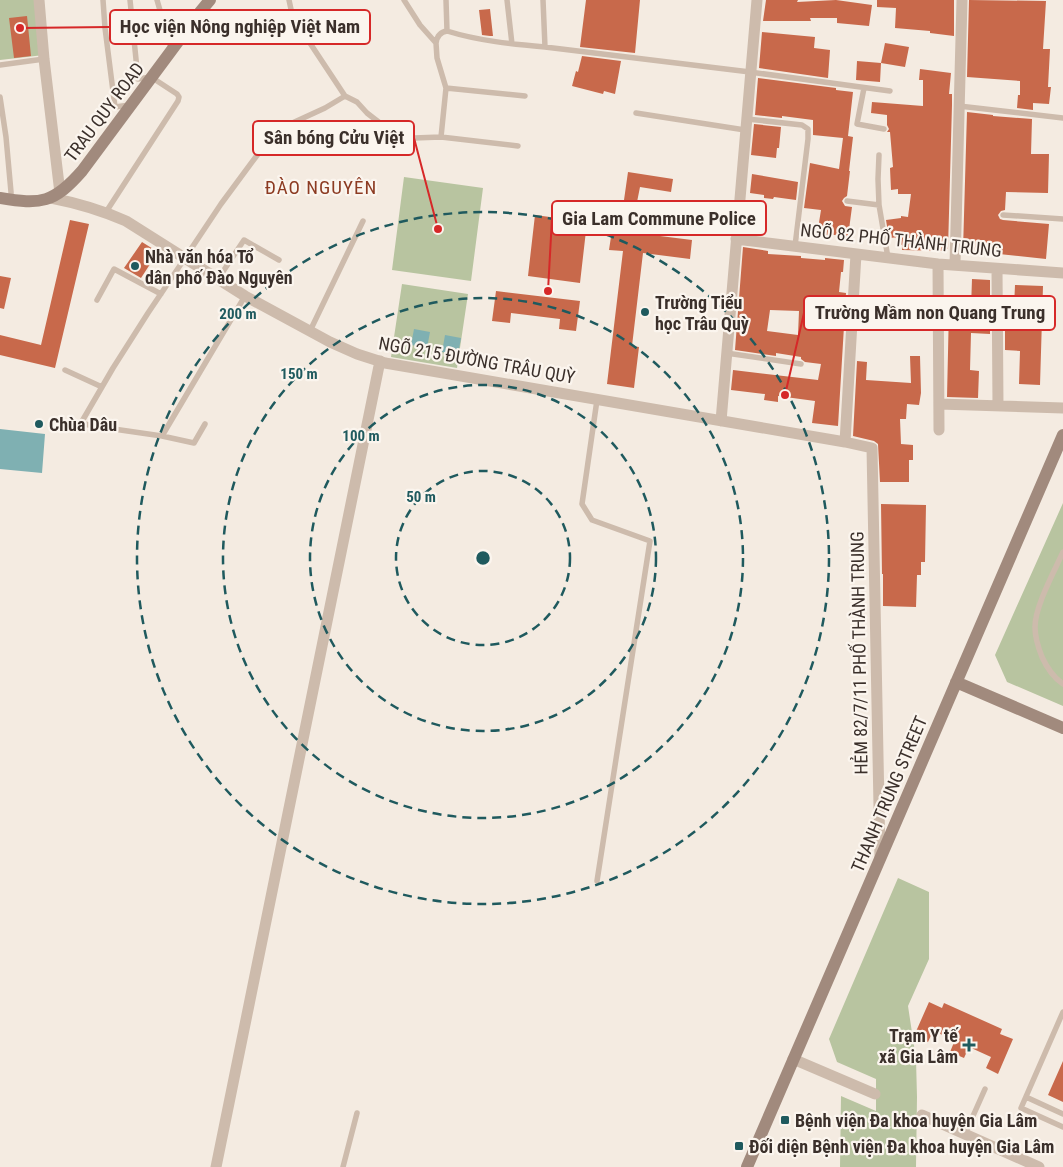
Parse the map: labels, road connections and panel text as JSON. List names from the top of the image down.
{
  "streets": {
    "main road": ["TRAU QUY ROAD", "THANH TRUNG STREET"],
    "street": ["NGÕ 82 PHỐ THÀNH TRUNG", "NGÕ 215 ĐƯỜNG TRÂU QUỲ", "HẺM 82/7/11 PHỐ THÀNH TRUNG"]
  },
  "crossings": [
    ["TRAU QUY ROAD", "NGÕ 215 ĐƯỜNG TRÂU QUỲ"],
    ["NGÕ 215 ĐƯỜNG TRÂU QUỲ", "HẺM 82/7/11 PHỐ THÀNH TRUNG"],
    ["HẺM 82/7/11 PHỐ THÀNH TRUNG", "THANH TRUNG STREET"]
  ],
  "districts": ["ĐÀO NGUYÊN"],
  "places": {
    "other": [
      "Học viện Nông nghiệp Việt Nam",
      "Sân bóng Cửu Việt",
      "Nhà văn hóa Tổ dân phố Đào Nguyên",
      "Gia Lam Commune Police",
      "Trường Tiểu học Trâu Quỳ",
      "Trường Mầm non Quang Trung",
      "Chùa Dâu"
    ],
    "health": ["Trạm Y tế xã Gia Lâm"],
    "transit": ["Bệnh viện Đa khoa huyện Gia Lâm", "Đối diện Bệnh viện Đa khoa huyện Gia Lâm"]
  },
  "rings": [
    "200 m",
    "150 m",
    "100 m",
    "50 m"
  ]
}
